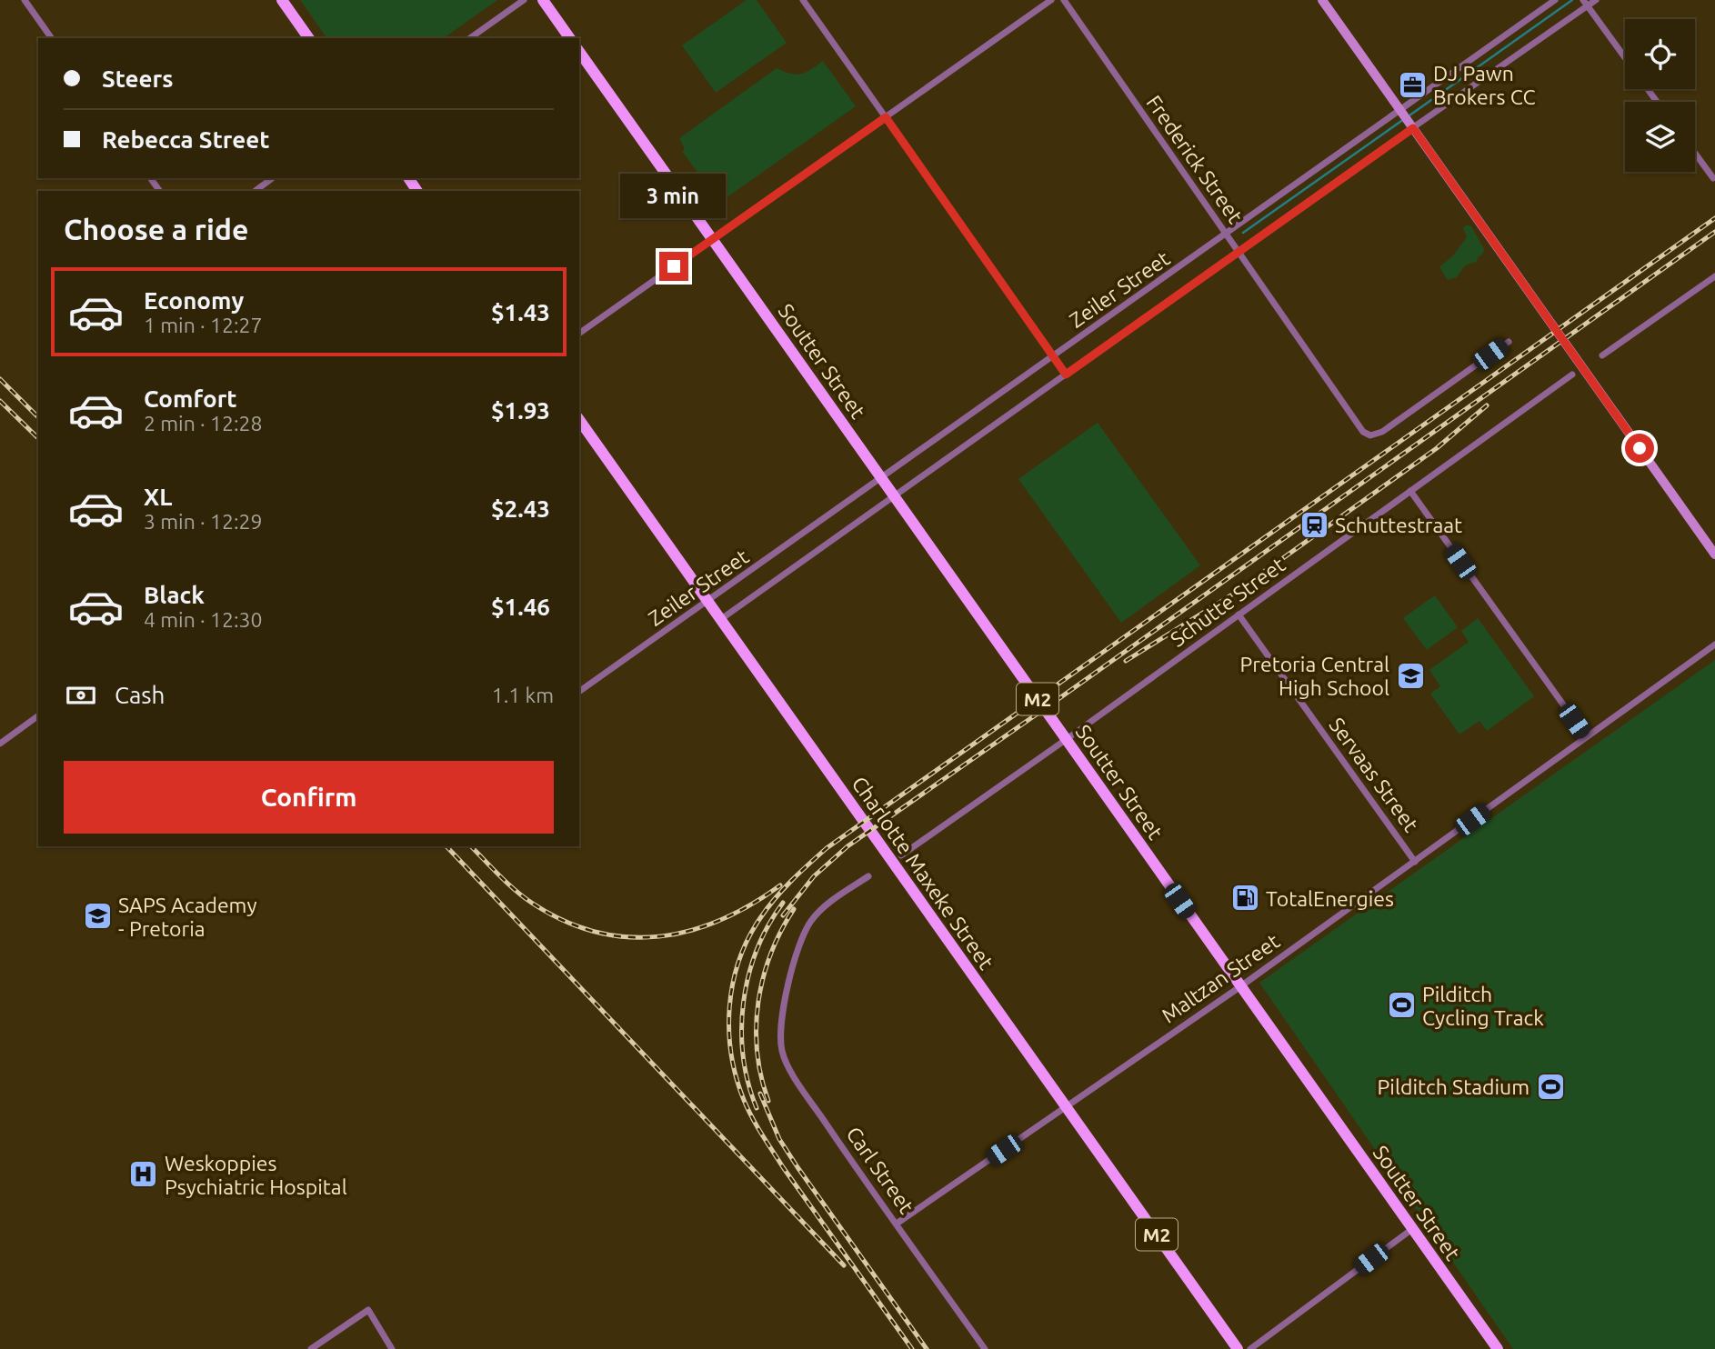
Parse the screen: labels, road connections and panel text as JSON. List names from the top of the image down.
{
  "streets": {
    "main road": ["Soutter Street", "M2", "Charlotte Maxeke Street"],
    "street": [
      "Frederick Street",
      "Zeiler Street",
      "Schutte Street",
      "Servaas Street",
      "Maltzan Street",
      "Carl Street"
    ]
  },
  "crossings": [
    ["Frederick Street", "Zeiler Street"],
    ["Zeiler Street", "Soutter Street"],
    ["Zeiler Street", "Charlotte Maxeke Street"],
    ["Soutter Street", "Schutte Street"],
    ["Soutter Street", "Maltzan Street"],
    ["Schutte Street", "Servaas Street"],
    ["Servaas Street", "Maltzan Street"],
    ["Charlotte Maxeke Street", "Maltzan Street"],
    ["Maltzan Street", "Carl Street"]
  ],
  "places": {
    "office": ["DJ Pawn Brokers CC"],
    "station": ["Schuttestraat"],
    "school or university": ["Pretoria Central High School", "SAPS Academy - Pretoria"],
    "fuel station": ["TotalEnergies"],
    "sports": ["Pilditch Cycling Track", "Pilditch Stadium"],
    "hospital": ["Weskoppies Psychiatric Hospital"]
  },
  "page": {
    "banner": ["Steers", "Rebecca Street"],
    "bubble": "3 min",
    "heading": "Choose a ride",
    "list": [
      {
        "name": "Economy",
        "note": "1 min · 12:27",
        "value": "$1.43"
      },
      {
        "name": "Comfort",
        "note": "2 min · 12:28",
        "value": "$1.93"
      },
      {
        "name": "XL",
        "note": "3 min · 12:29",
        "value": "$2.43"
      },
      {
        "name": "Black",
        "note": "4 min · 12:30",
        "value": "$1.46"
      }
    ],
    "pay": ["Cash", "1.1 km"],
    "buttons": "Confirm"
  }
}
